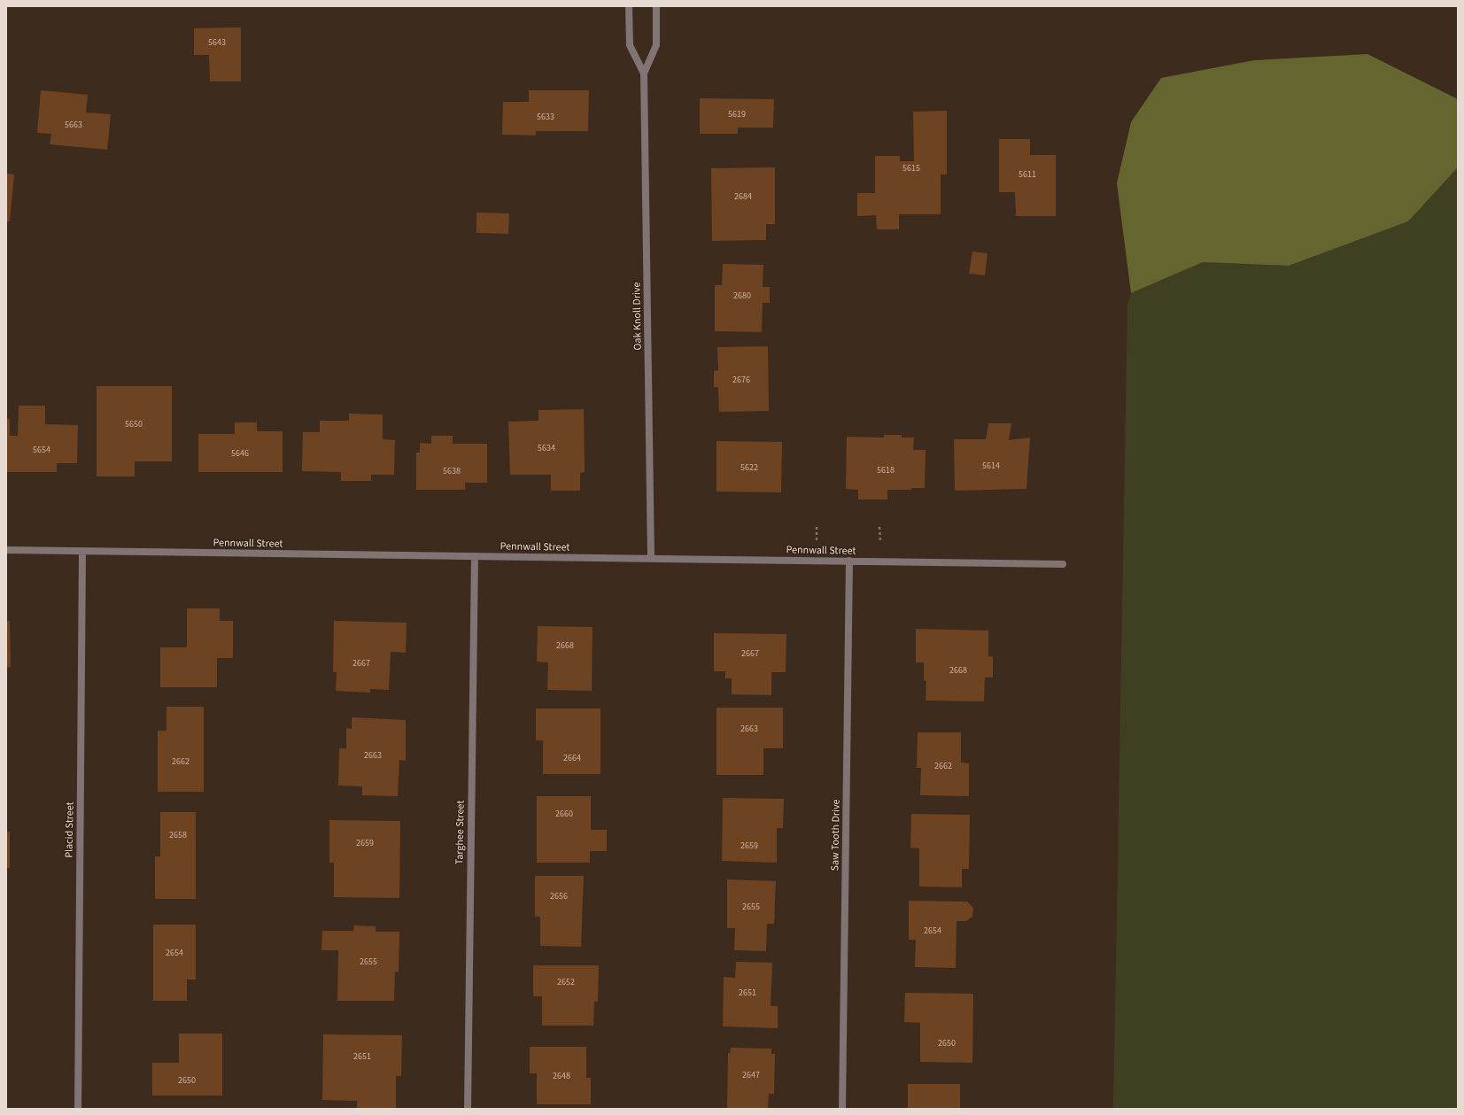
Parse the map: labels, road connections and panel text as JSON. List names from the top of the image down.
{
  "streets": {
    "street": [
      "Oak Knoll Drive",
      "Pennwall Street",
      "Placid Street",
      "Targhee Street",
      "Saw Tooth Drive"
    ]
  },
  "crossings": [
    ["Oak Knoll Drive", "Pennwall Street"],
    ["Pennwall Street", "Placid Street"],
    ["Pennwall Street", "Targhee Street"],
    ["Pennwall Street", "Saw Tooth Drive"]
  ],
  "house_numbers": [
    "5643",
    "5619",
    "5633",
    "5663",
    "5615",
    "5611",
    "2684",
    "2680",
    "2676",
    "5650",
    "5634",
    "5654",
    "5646",
    "5614",
    "5622",
    "5618",
    "5638",
    "2668",
    "2667",
    "2667",
    "2668",
    "2663",
    "2663",
    "2664",
    "2662",
    "2662",
    "2660",
    "2658",
    "2659",
    "2659",
    "2656",
    "2655",
    "2654",
    "2654",
    "2655",
    "2652",
    "2651",
    "2650",
    "2651",
    "2647",
    "2648",
    "2650"
  ]
}
